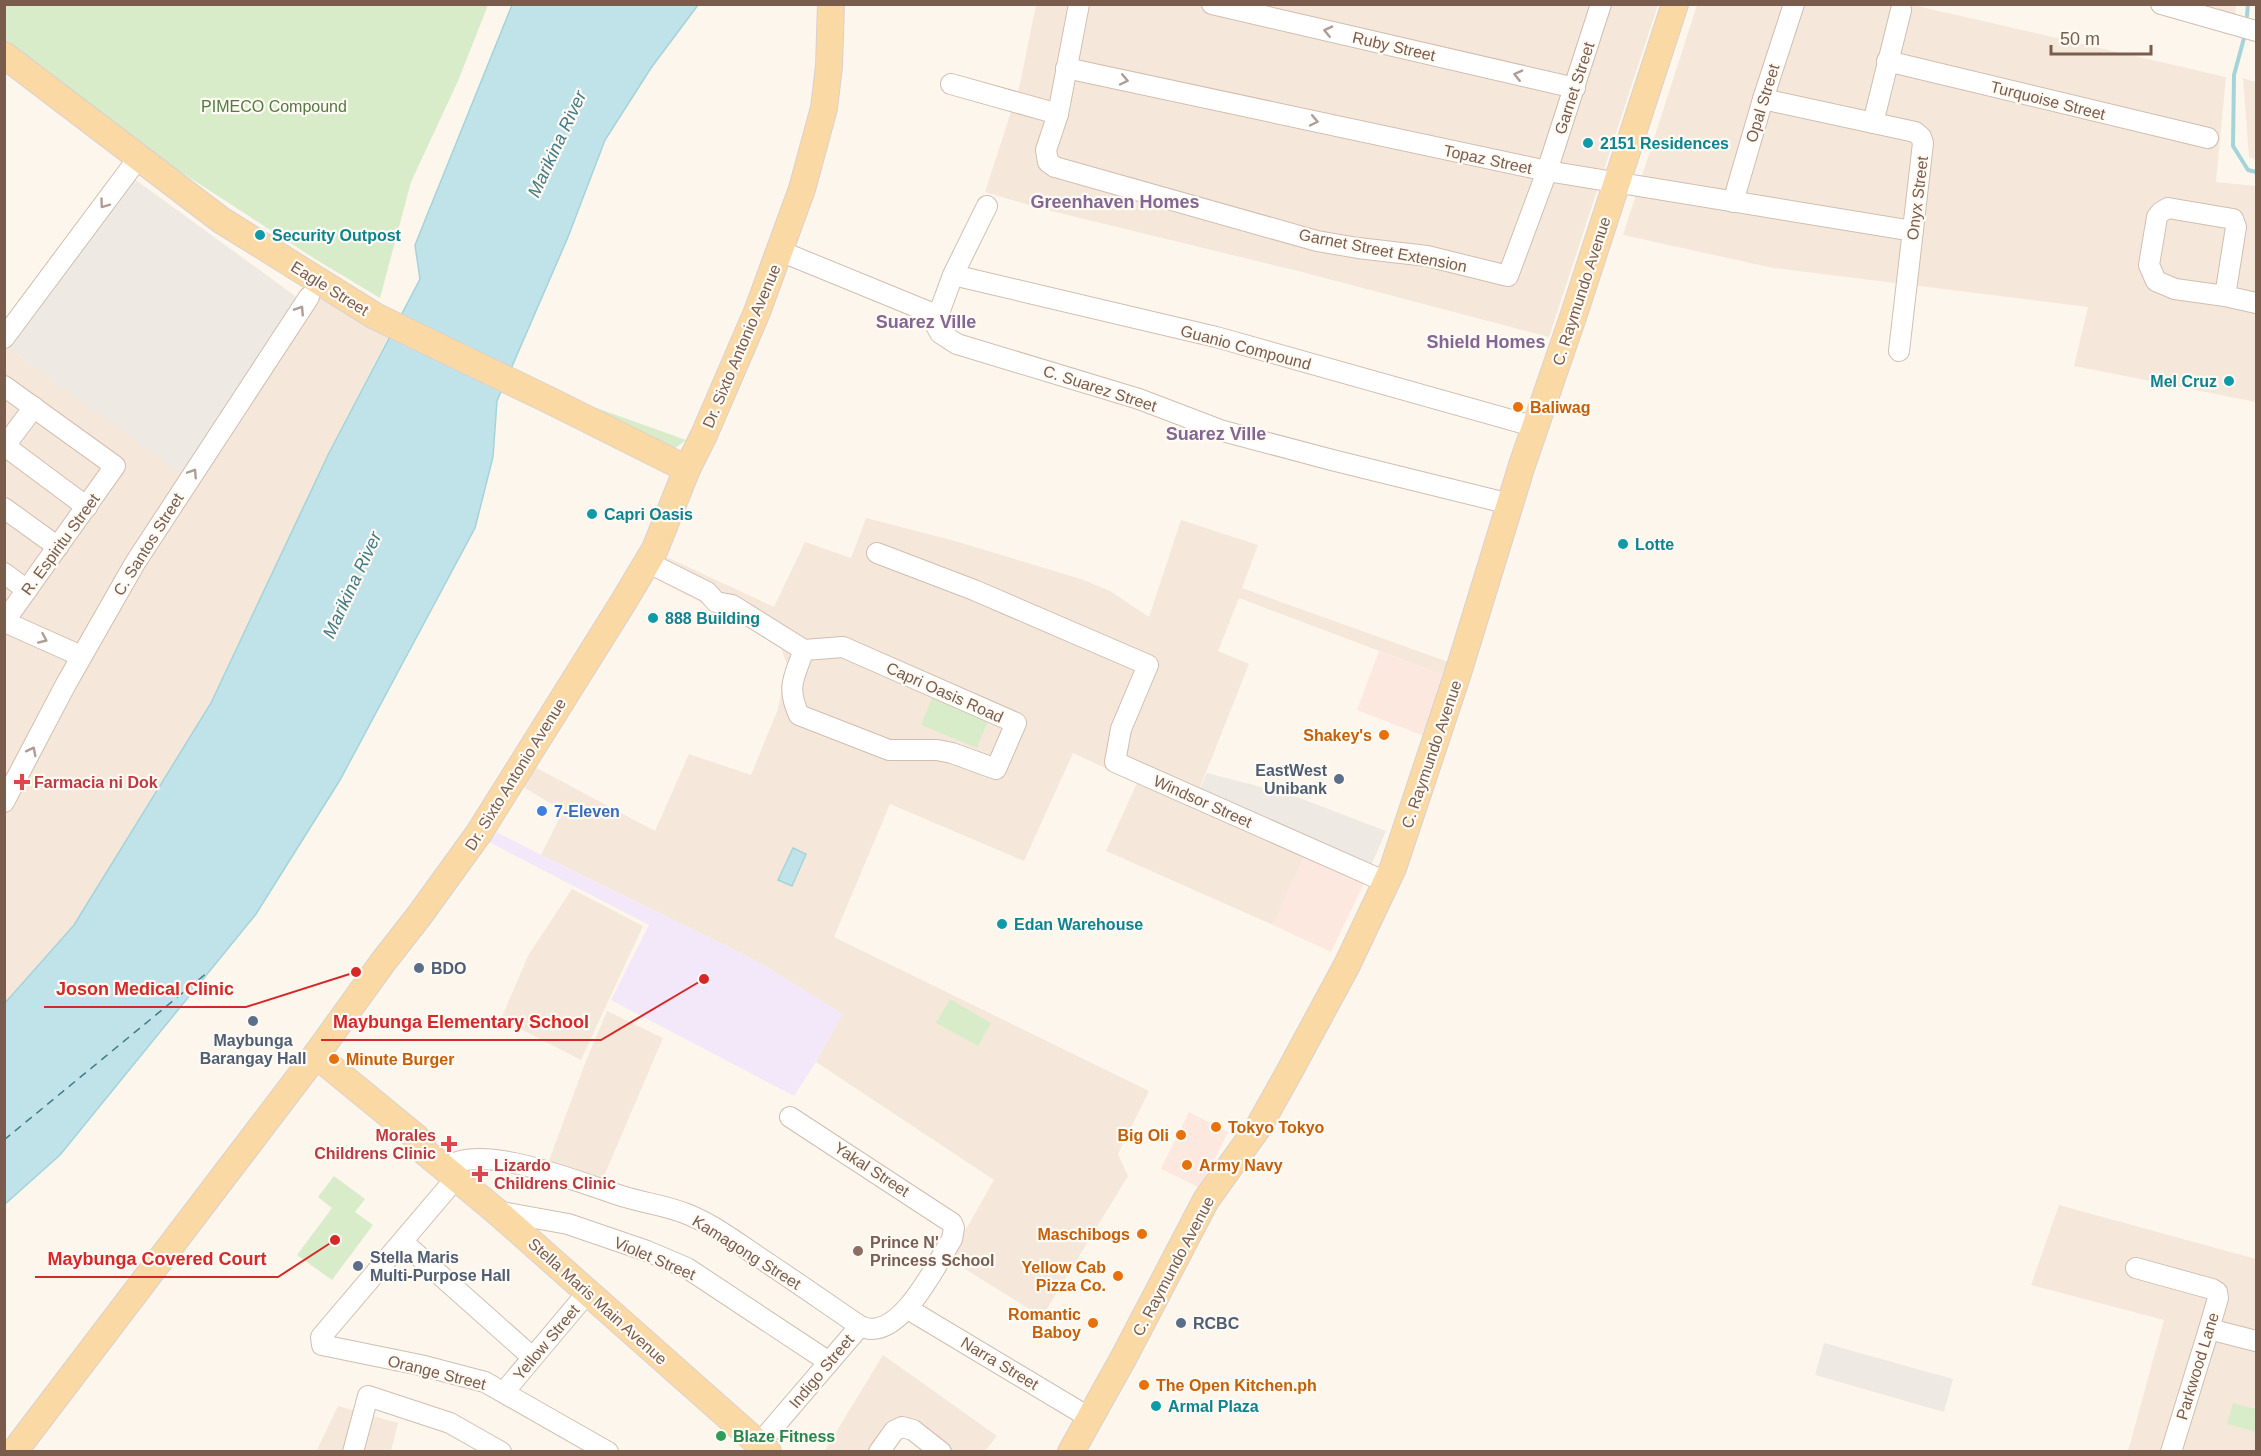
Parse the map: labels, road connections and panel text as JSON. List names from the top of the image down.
{
  "streets": {
    "main road": [
      "Eagle Street",
      "C. Raymundo Avenue",
      "Dr. Sixto Antonio Avenue",
      "Stella Maris Main Avenue"
    ],
    "street": [
      "Ruby Street",
      "Garnet Street",
      "Turquoise Street",
      "Opal Street",
      "Topaz Street",
      "Onyx Street",
      "Garnet Street Extension",
      "Guanio Compound",
      "C. Suarez Street",
      "R. Espiritu Street",
      "C. Santos Street",
      "Capri Oasis Road",
      "Windsor Street",
      "Yakal Street",
      "Kamagong Street",
      "Violet Street",
      "Yellow Street",
      "Narra Street",
      "Parkwood Lane",
      "Indigo Street",
      "Orange Street"
    ]
  },
  "crossings": [
    ["Ruby Street", "Garnet Street"],
    ["Garnet Street", "Topaz Street"],
    ["Garnet Street", "Garnet Street Extension"],
    ["Opal Street", "Topaz Street"],
    ["Opal Street", "Onyx Street"],
    ["Topaz Street", "Onyx Street"],
    ["Topaz Street", "Garnet Street Extension"],
    ["Topaz Street", "C. Raymundo Avenue"],
    ["Eagle Street", "Dr. Sixto Antonio Avenue"],
    ["C. Raymundo Avenue", "Guanio Compound"],
    ["C. Raymundo Avenue", "C. Suarez Street"],
    ["C. Raymundo Avenue", "Windsor Street"],
    ["C. Raymundo Avenue", "Narra Street"],
    ["Dr. Sixto Antonio Avenue", "C. Suarez Street"],
    ["Dr. Sixto Antonio Avenue", "Stella Maris Main Avenue"],
    ["Yakal Street", "Narra Street"],
    ["Kamagong Street", "Stella Maris Main Avenue"],
    ["Kamagong Street", "Indigo Street"],
    ["Violet Street", "Stella Maris Main Avenue"],
    ["Violet Street", "Indigo Street"],
    ["Stella Maris Main Avenue", "Yellow Street"],
    ["Stella Maris Main Avenue", "Indigo Street"],
    ["Yellow Street", "Orange Street"]
  ],
  "one_way": ["Ruby Street", "Topaz Street", "C. Santos Street"],
  "districts": [
    "Greenhaven Homes",
    "Suarez Ville",
    "Shield Homes",
    "Suarez Ville"
  ],
  "water": ["Marikina River"],
  "parks": ["PIMECO Compound"],
  "places": {
    "other": [
      "2151 Residences",
      "Security Outpost",
      "Mel Cruz",
      "Baliwag",
      "Capri Oasis",
      "Lotte",
      "888 Building",
      "Shakey's",
      "EastWest Unibank",
      "7-Eleven",
      "Edan Warehouse",
      "BDO",
      "Joson Medical Clinic",
      "Maybunga Elementary School",
      "Maybunga Barangay Hall",
      "Minute Burger",
      "Tokyo Tokyo",
      "Big Oli",
      "Army Navy",
      "Maschibogs",
      "Maybunga Covered Court",
      "Prince N' Princess School",
      "Stella Maris Multi-Purpose Hall",
      "Yellow Cab Pizza Co.",
      "Romantic Baboy",
      "RCBC",
      "The Open Kitchen.ph",
      "Armal Plaza",
      "Blaze Fitness"
    ],
    "health": ["Farmacia ni Dok", "Morales Childrens Clinic", "Lizardo Childrens Clinic"]
  },
  "scale_bar": "50 m"
}
